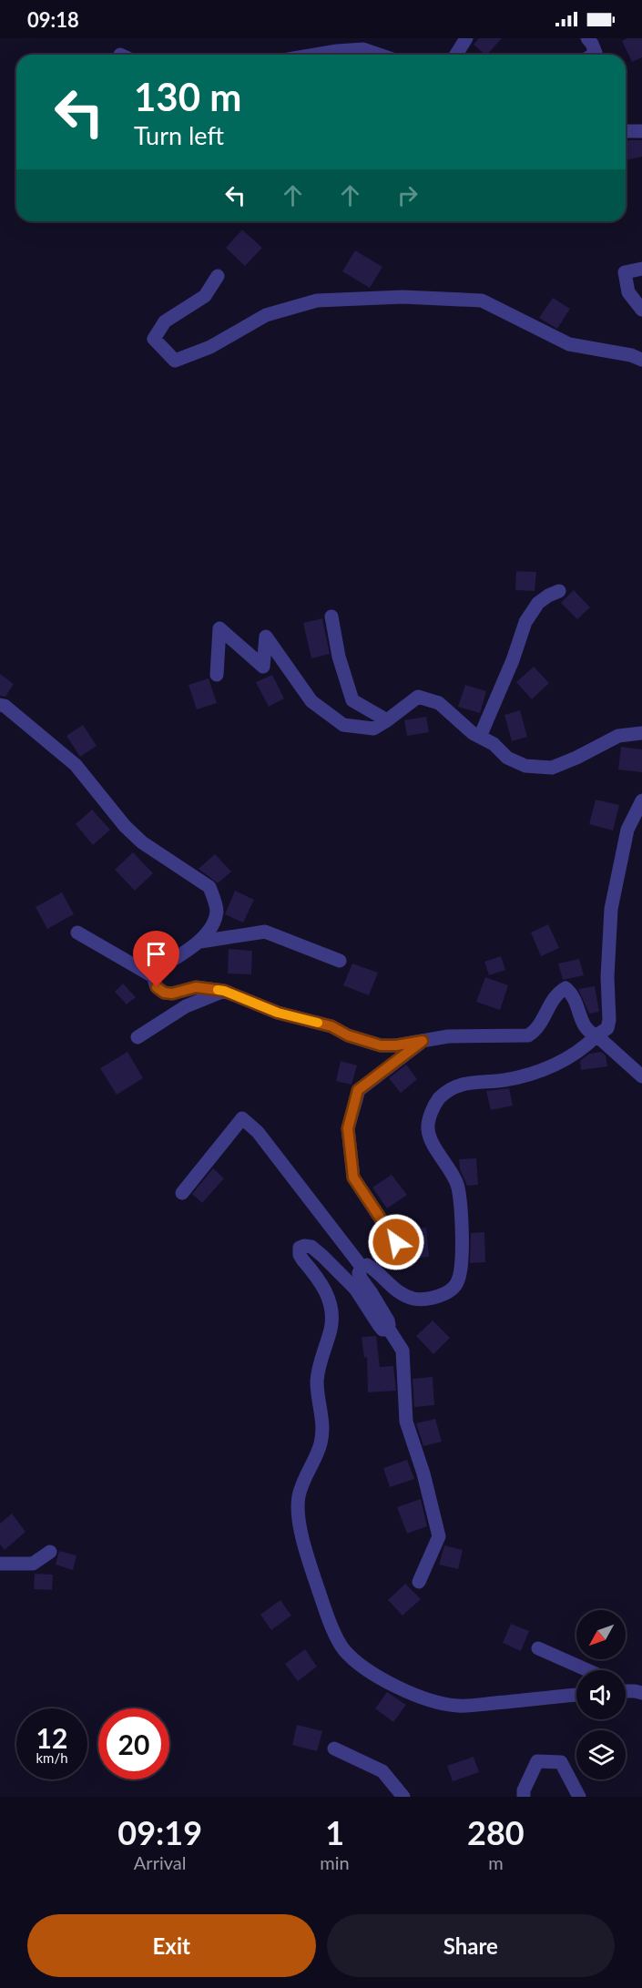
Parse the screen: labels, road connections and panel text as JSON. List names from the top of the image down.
{
  "north": "bottom left",
  "page": {
    "status": "09:18",
    "turn": ["130 m", "Turn left"],
    "speed": "12 km/h",
    "limit": "20",
    "eta": [
      "09:19",
      "Arrival",
      "1",
      "min",
      "280",
      "m"
    ],
    "buttons": ["Exit", "Share"]
  }
}
